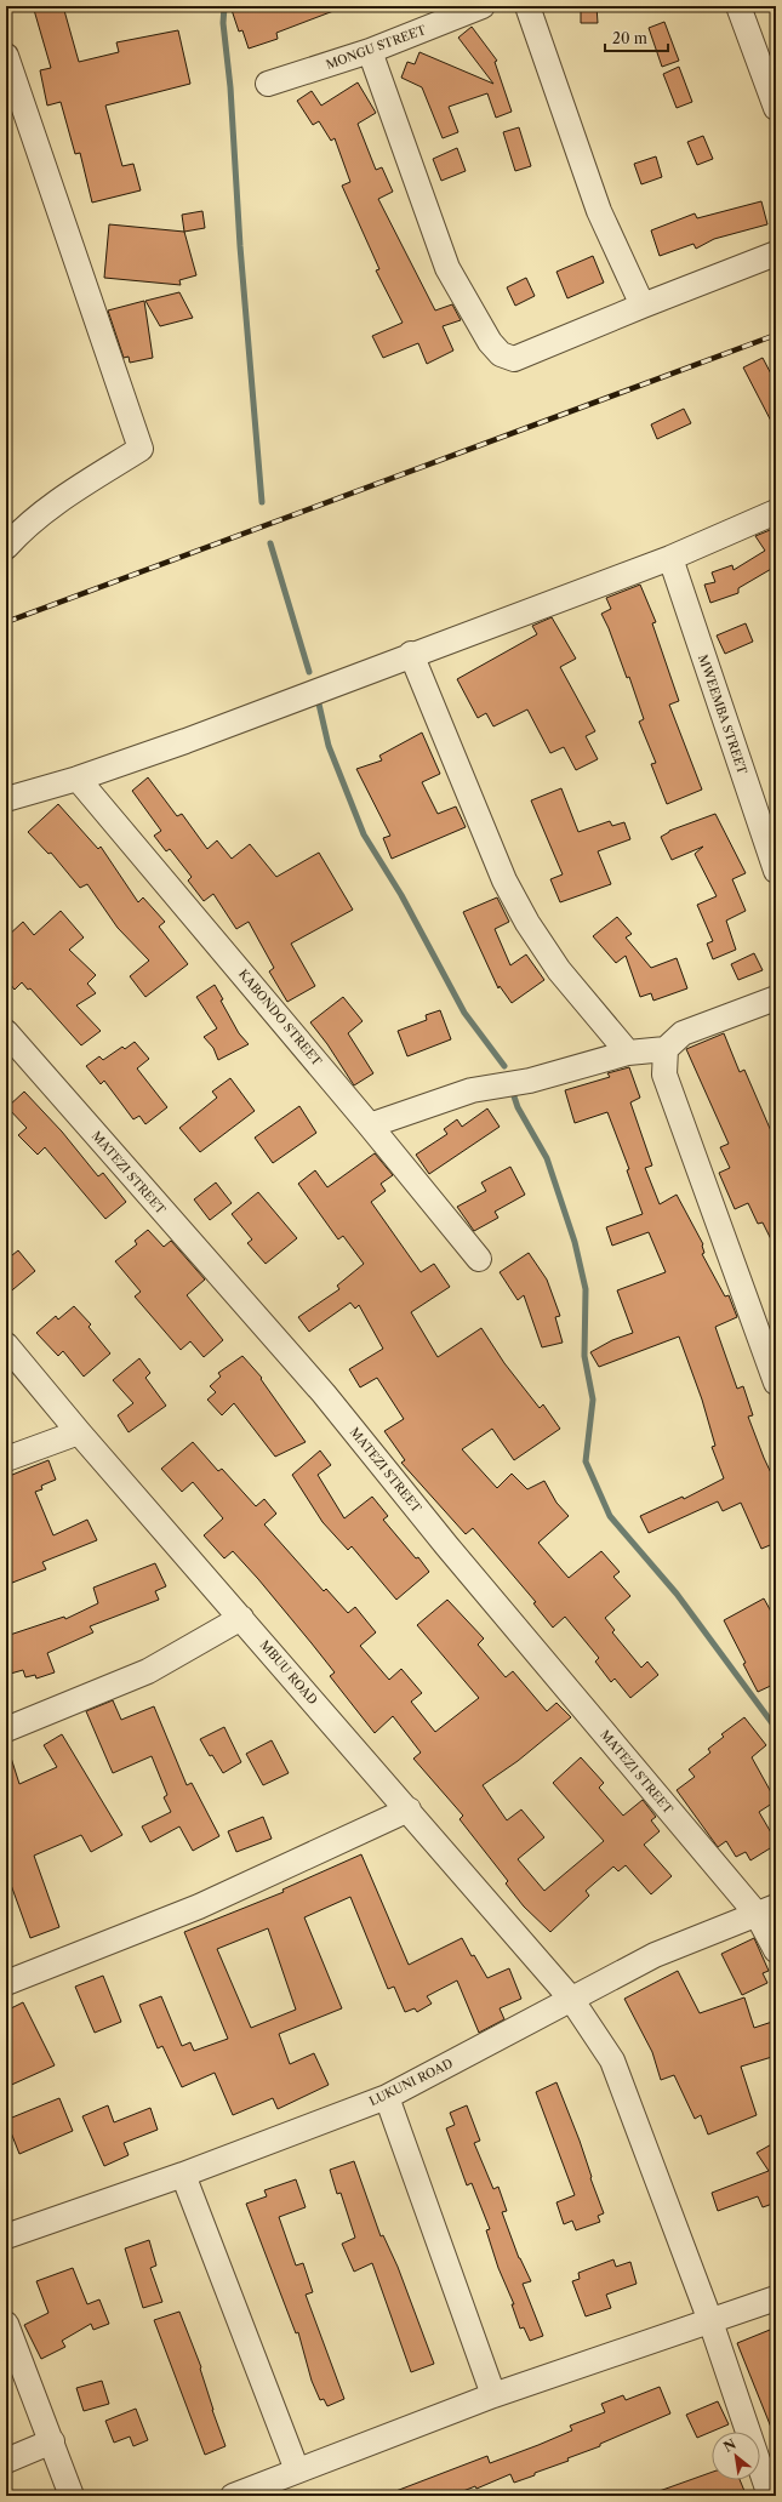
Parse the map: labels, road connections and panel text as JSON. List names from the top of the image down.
{
  "streets": {
    "street": [
      "MONGU STREET",
      "MWEEMBA STREET",
      "KABONDO STREET",
      "MATEZI STREET",
      "MBUU ROAD",
      "LUKUNI ROAD"
    ]
  },
  "crossings": [
    ["MATEZI STREET", "LUKUNI ROAD"],
    ["MBUU ROAD", "LUKUNI ROAD"]
  ],
  "scale_bar": "20 m",
  "north": "top left"
}
